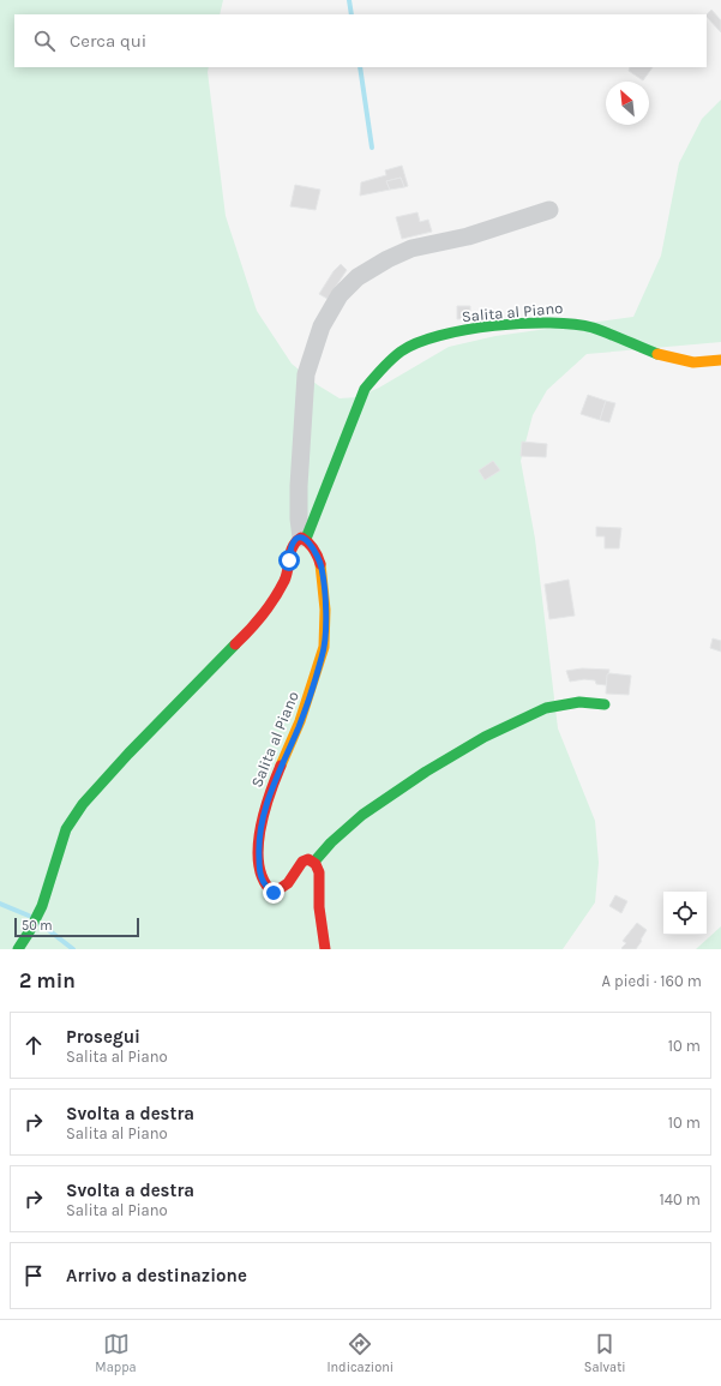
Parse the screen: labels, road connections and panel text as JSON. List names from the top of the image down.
{
  "streets": {
    "street": ["Salita al Piano"]
  },
  "scale_bar": "50 m",
  "north": "top left",
  "page": {
    "search": "Cerca qui",
    "scale": "50 m",
    "heading": ["2 min", "A piedi · 160 m"],
    "list": [
      ["Prosegui", "Salita al Piano", "10 m"],
      ["Svolta a destra", "Salita al Piano", "10 m"],
      ["Svolta a destra", "Salita al Piano", "140 m"],
      "Arrivo a destinazione"
    ],
    "nav": ["Mappa", "Indicazioni", "Salvati"]
  }
}
